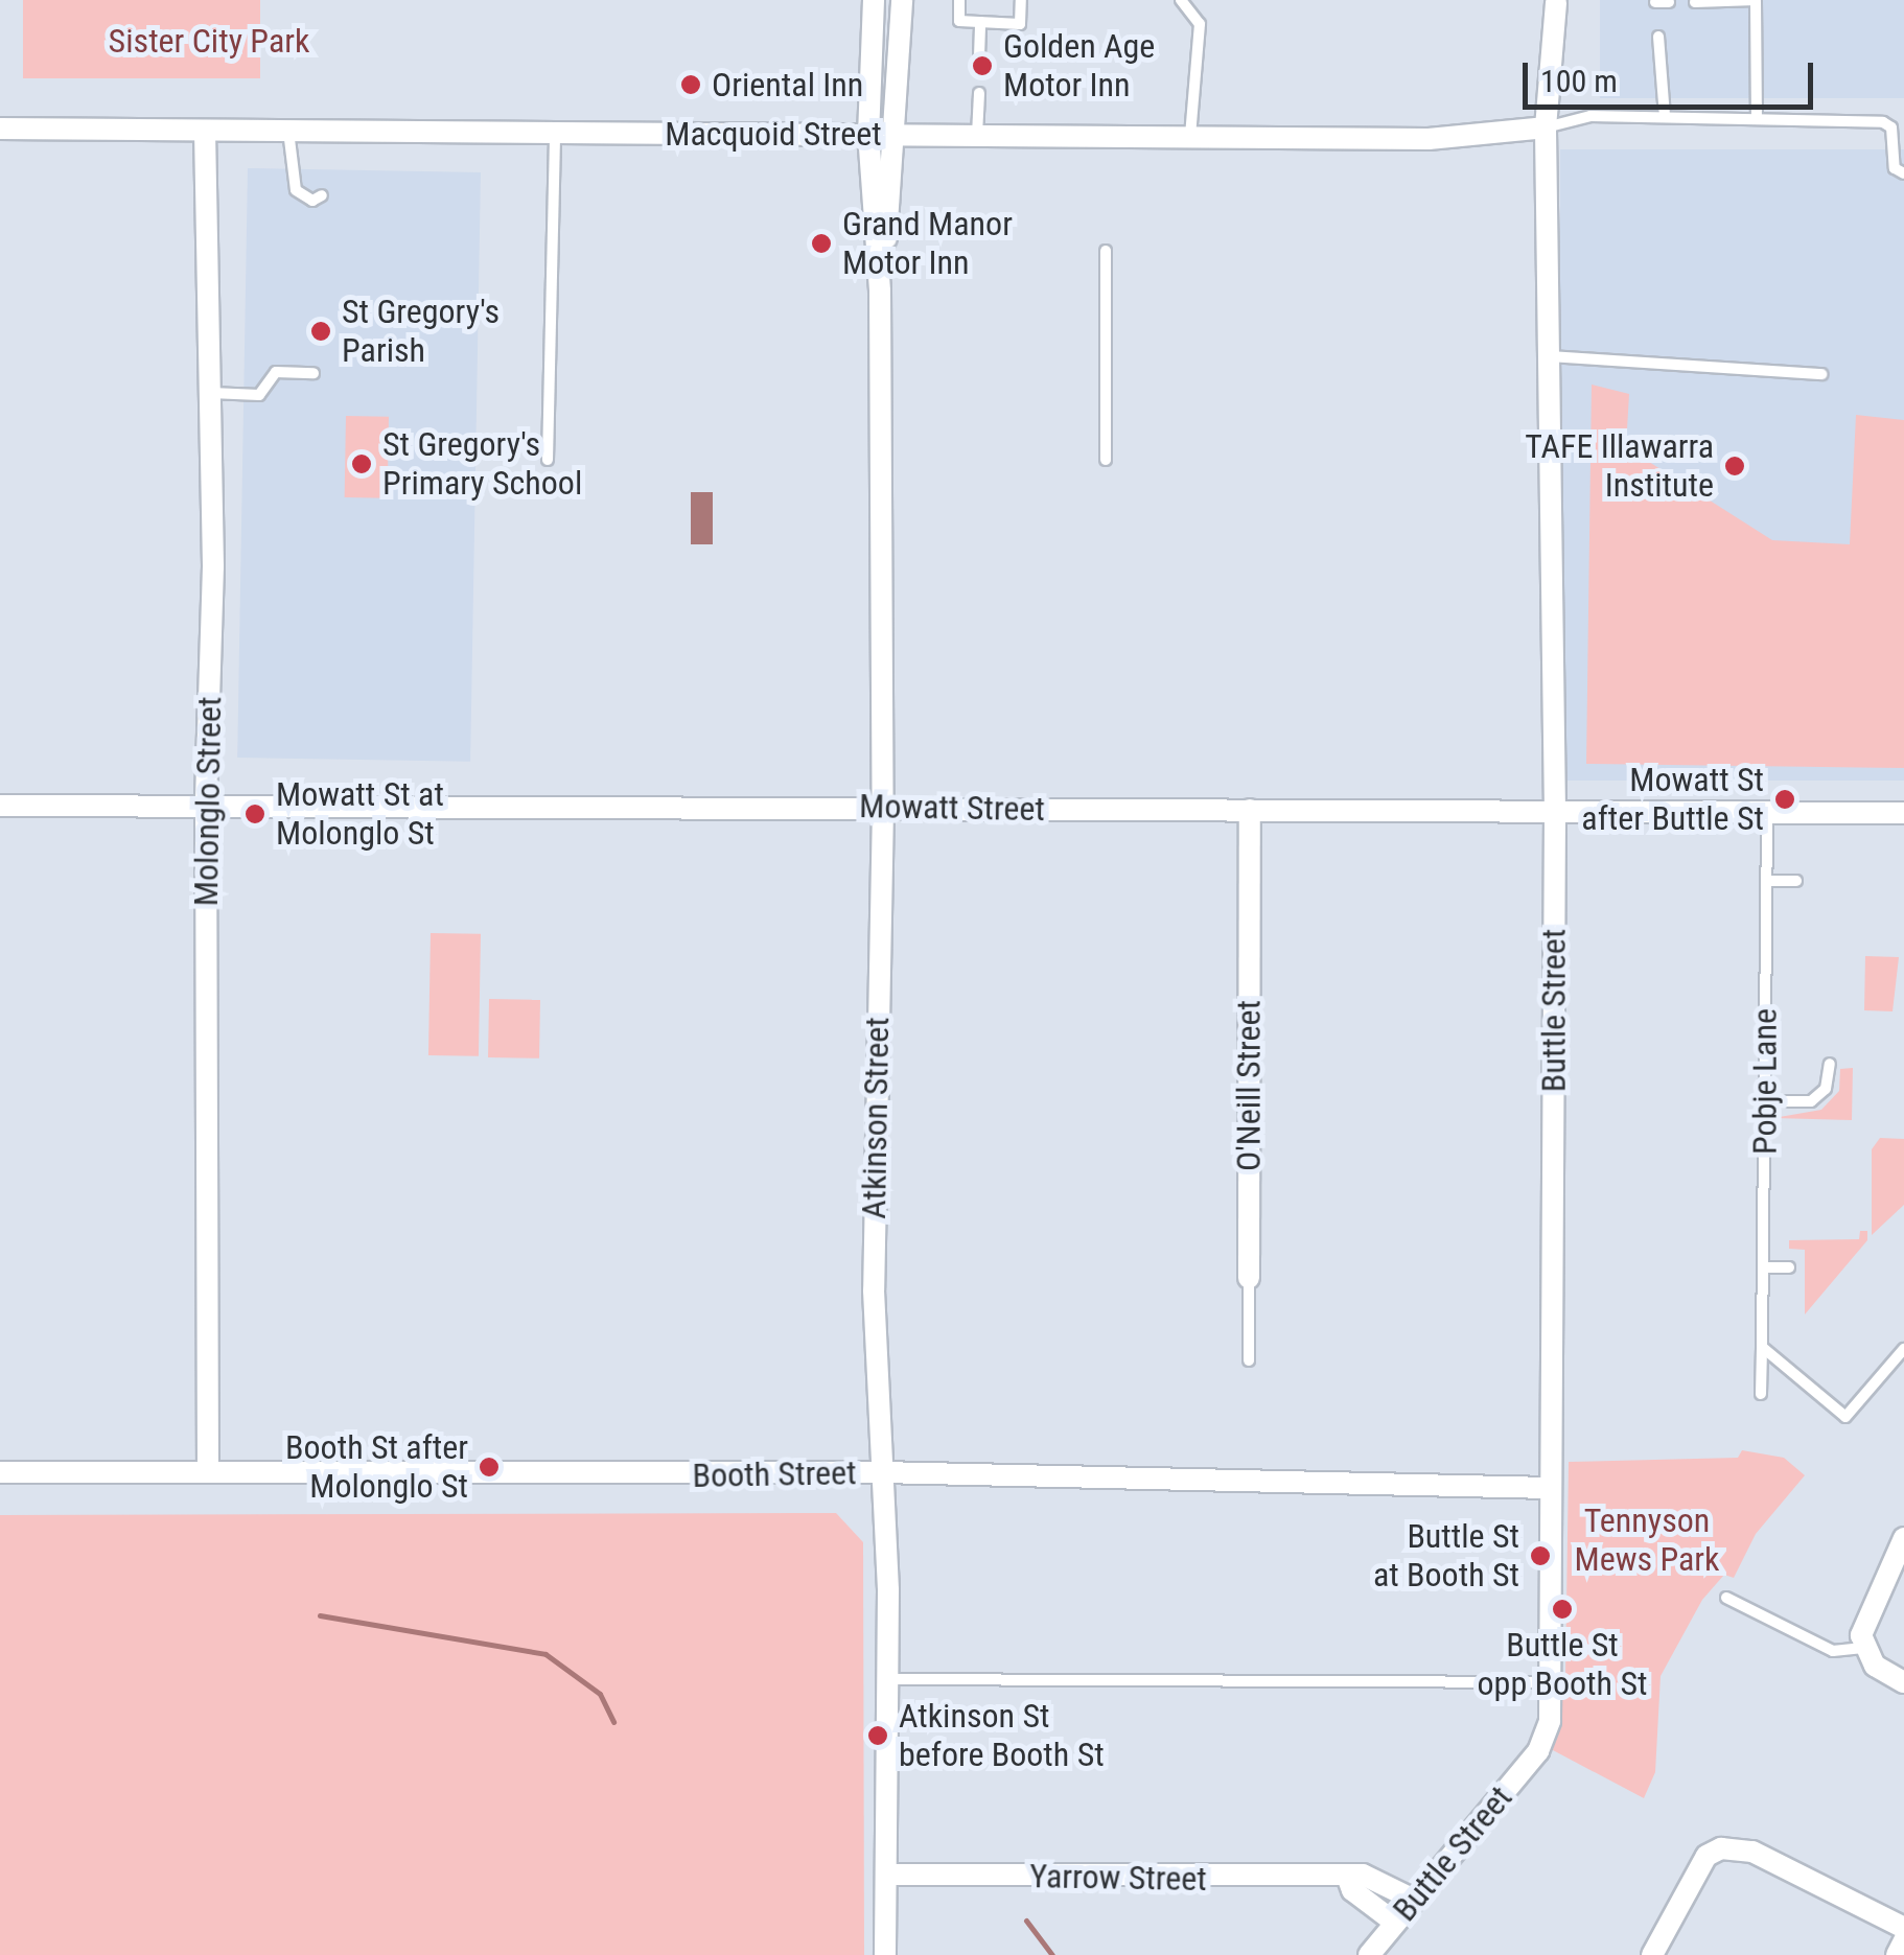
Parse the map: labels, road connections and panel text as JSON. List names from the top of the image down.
{
  "streets": {
    "street": [
      "Macquoid Street",
      "Molonglo Street",
      "Mowatt Street",
      "Buttle Street",
      "O'Neill Street",
      "Atkinson Street",
      "Booth Street",
      "Yarrow Street"
    ],
    "lane": ["Pobje Lane"]
  },
  "crossings": [
    ["Macquoid Street", "Molonglo Street"],
    ["Macquoid Street", "Buttle Street"],
    ["Macquoid Street", "Atkinson Street"],
    ["Molonglo Street", "Mowatt Street"],
    ["Molonglo Street", "Booth Street"],
    ["Mowatt Street", "Buttle Street"],
    ["Mowatt Street", "Pobje Lane"],
    ["Mowatt Street", "O'Neill Street"],
    ["Mowatt Street", "Atkinson Street"],
    ["Buttle Street", "Booth Street"],
    ["Buttle Street", "Yarrow Street"],
    ["Atkinson Street", "Booth Street"],
    ["Atkinson Street", "Yarrow Street"]
  ],
  "parks": ["Sister City Park", "Tennyson Mews Park"],
  "places": [
    "Golden Age Motor Inn",
    "Oriental Inn",
    "Grand Manor Motor Inn",
    "St Gregory's Parish",
    "St Gregory's Primary School",
    "TAFE Illawarra Institute",
    "Mowatt St after Buttle St",
    "Mowatt St at Molonglo St",
    "Booth St after Molonglo St",
    "Buttle St at Booth St",
    "Buttle St opp Booth St",
    "Atkinson St before Booth St"
  ],
  "scale_bar": "100 m"
}
